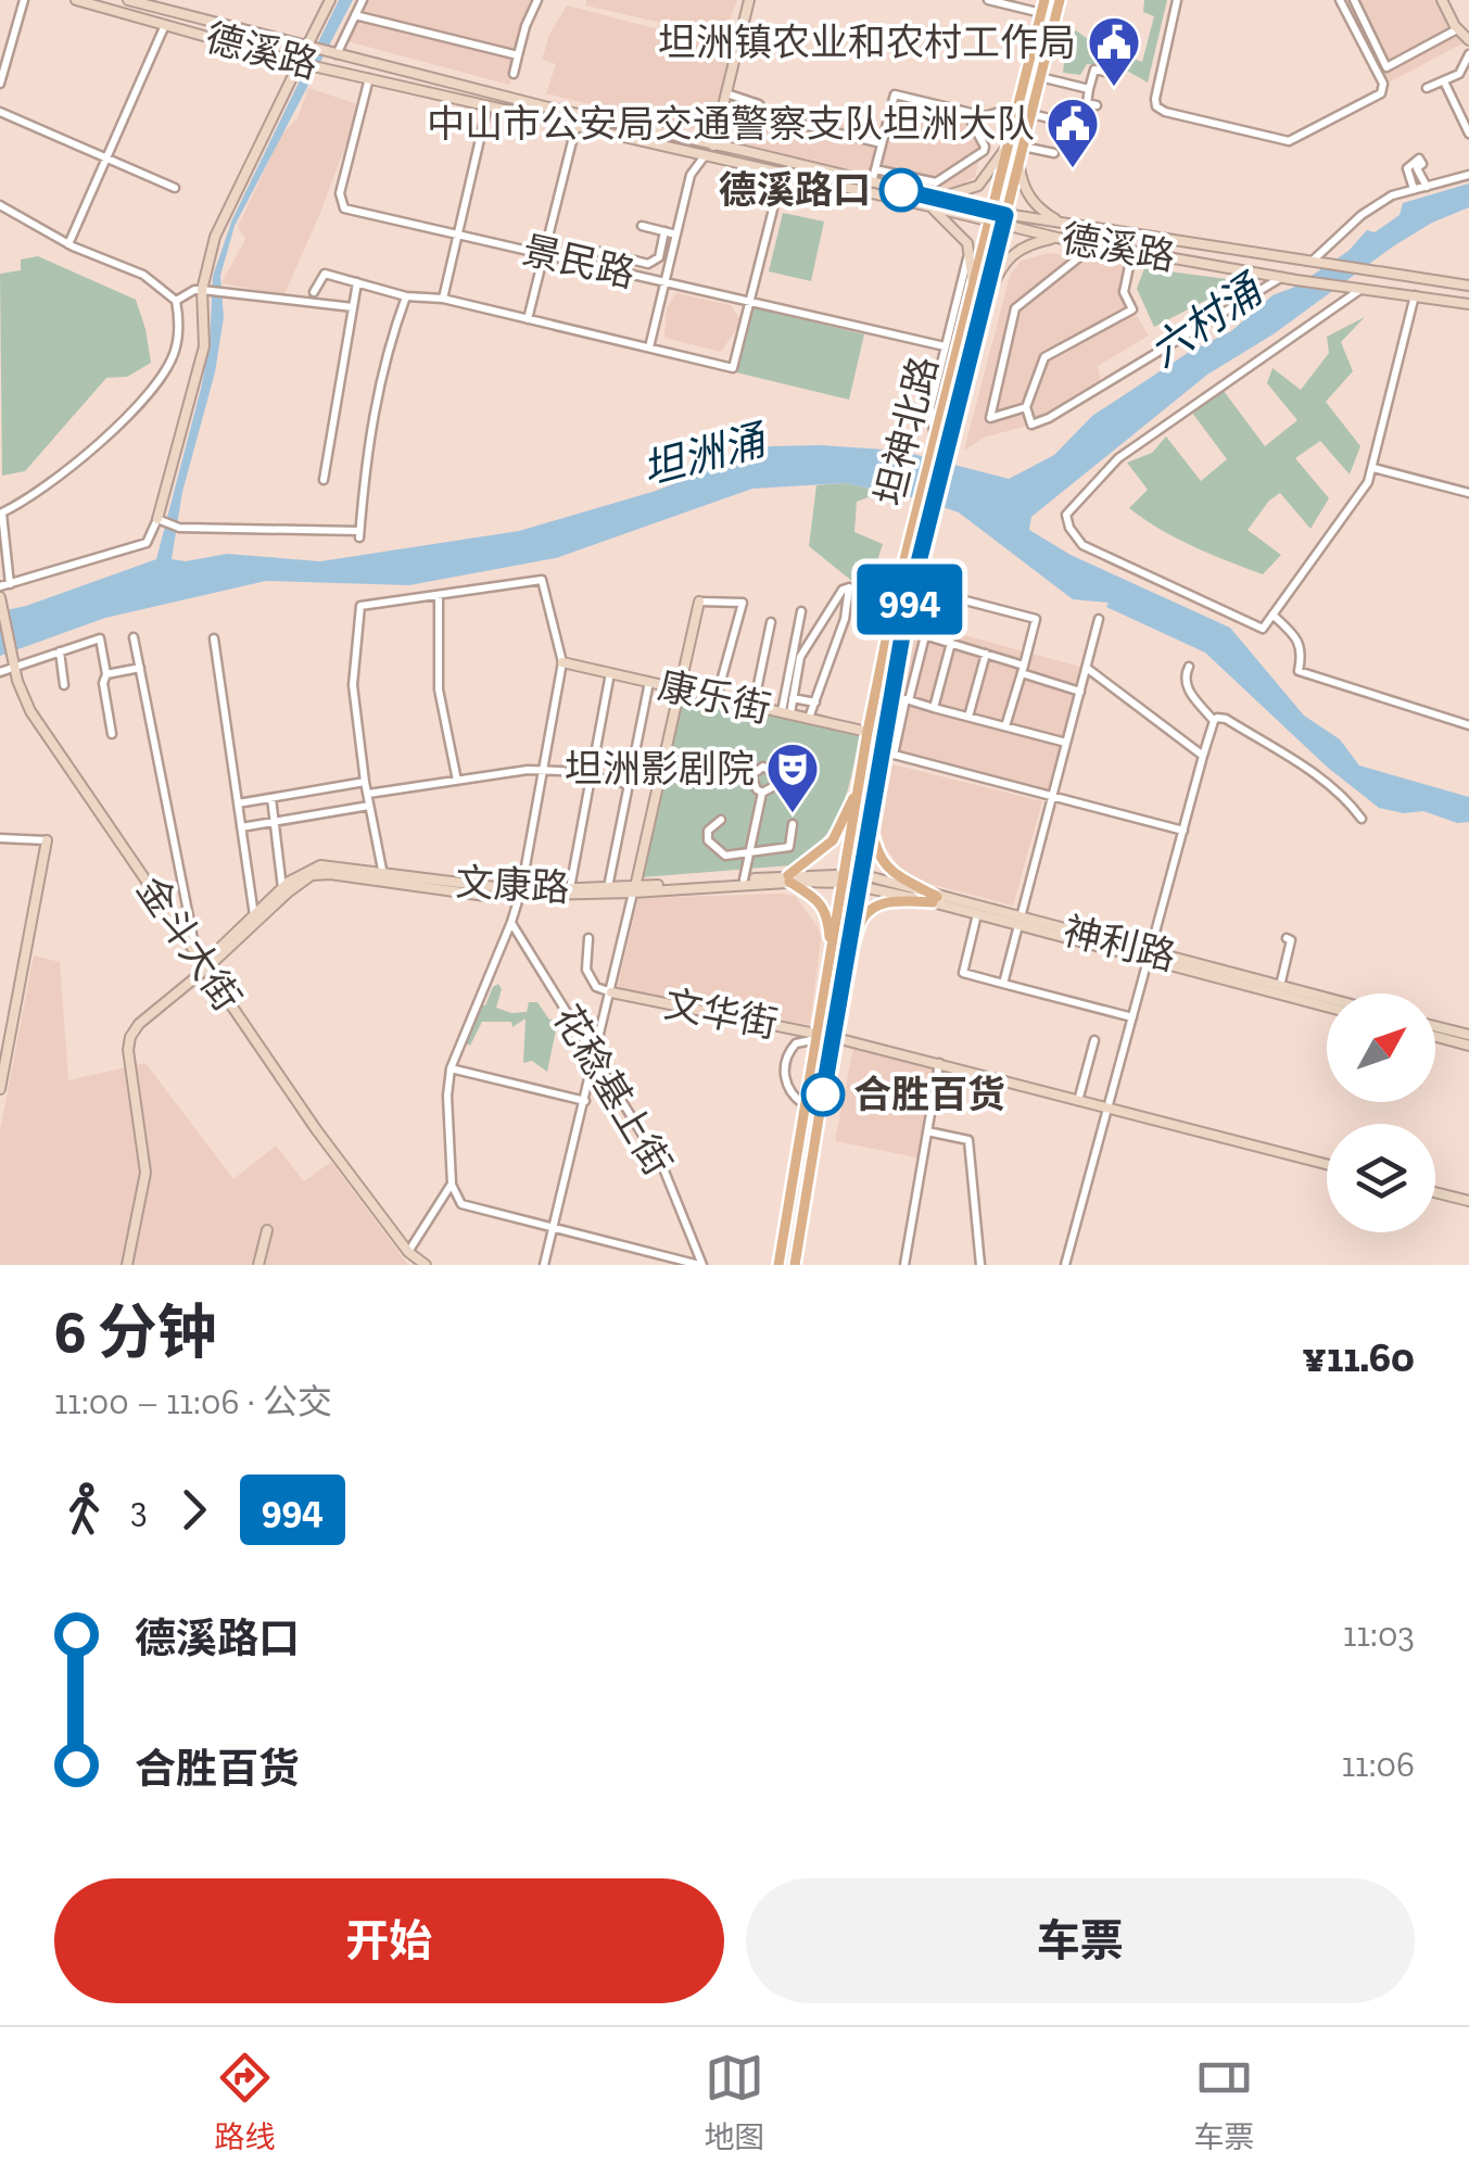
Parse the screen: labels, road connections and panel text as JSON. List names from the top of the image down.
{
  "streets": {
    "main road": ["坦神北路"],
    "street": [
      "德溪路",
      "景民路",
      "康乐街",
      "文康路",
      "金斗大街",
      "神利路",
      "文华街",
      "花稔基上街"
    ]
  },
  "crossings": [
    ["德溪路", "景民路"],
    ["德溪路", "坦神北路"],
    ["坦神北路", "康乐街"],
    ["坦神北路", "神利路"],
    ["坦神北路", "文华街"],
    ["文康路", "神利路"]
  ],
  "water": ["六村涌", "坦洲涌"],
  "places": {
    "public building": ["坦洲镇农业和农村工作局", "中山市公安局交通警察支队坦洲大队"],
    "other": ["德溪路口", "合胜百货"],
    "theatre": ["坦洲影剧院"]
  },
  "lines": ["bus line 994"],
  "north": "top right",
  "page": {
    "on_map": "994",
    "heading": ["6 分钟", "11:00 – 11:06 · 公交", "¥11.60"],
    "legs": ["3", "994"],
    "list": [
      {
        "name": "德溪路口",
        "value": "11:03"
      },
      {
        "name": "合胜百货",
        "value": "11:06"
      }
    ],
    "buttons": ["开始", "车票"],
    "tabs": ["路线", "地图", "车票"]
  }
}
